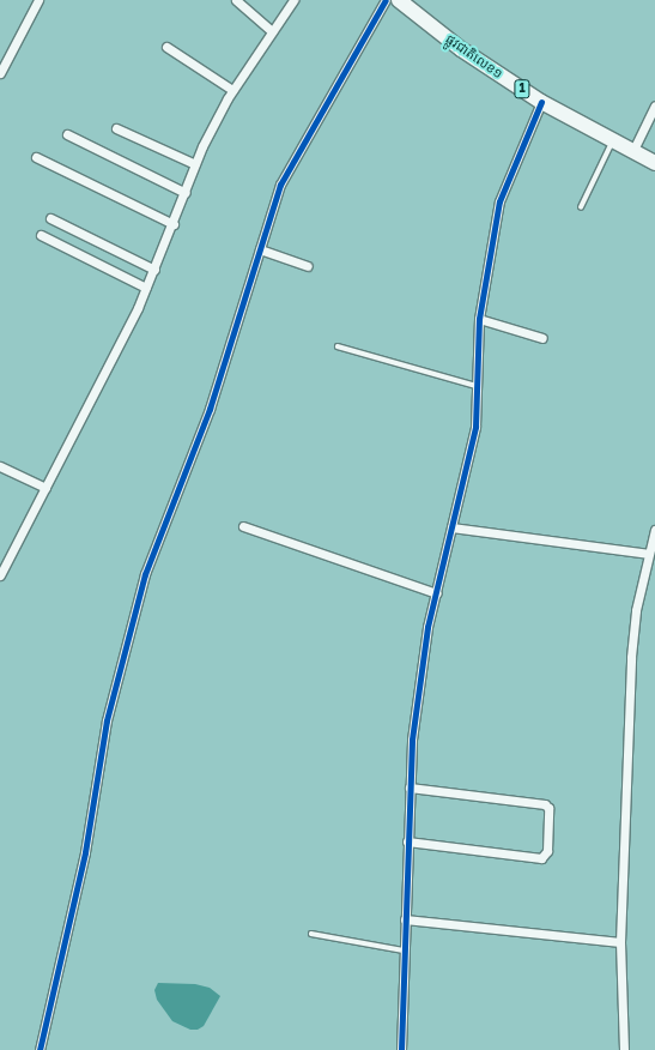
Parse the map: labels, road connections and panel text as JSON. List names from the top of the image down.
{
  "streets": {
    "highway": ["ផ្លូវជាតិលេខ១", "1"]
  }
}
